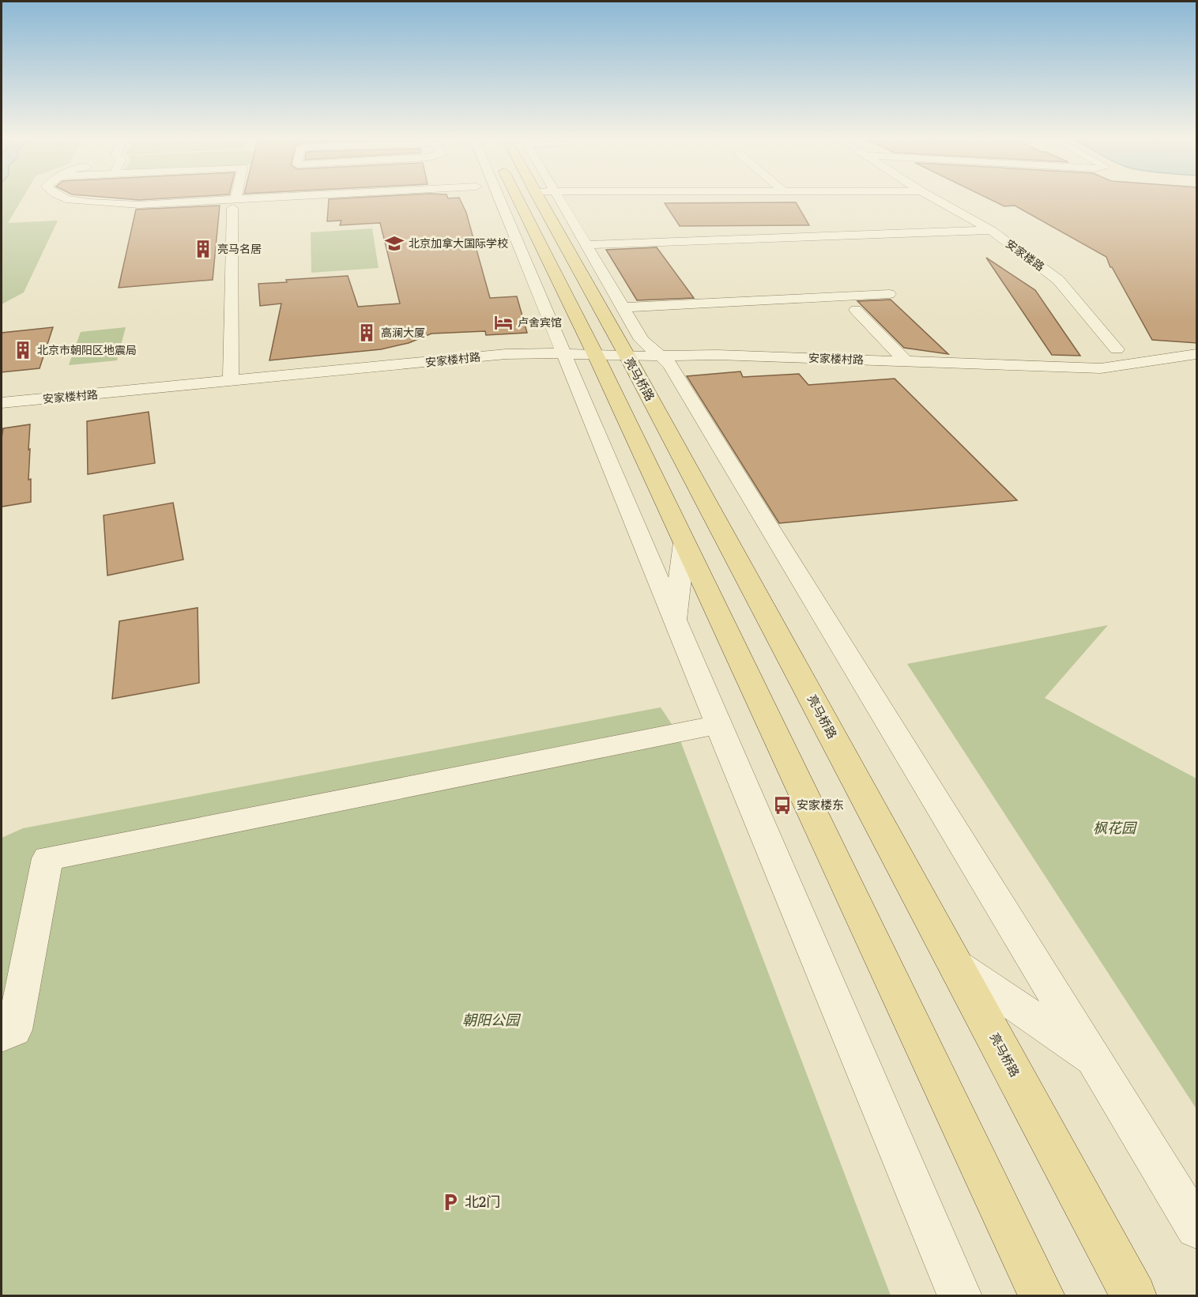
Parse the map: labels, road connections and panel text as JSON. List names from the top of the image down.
{
  "streets": {
    "main road": ["亮马桥路"],
    "street": ["安家楼路", "安家楼村路"]
  },
  "crossings": [
    ["安家楼村路", "亮马桥路"]
  ],
  "parks": ["枫花园", "朝阳公园"],
  "places": {
    "school or university": ["北京加拿大国际学校"],
    "building": ["亮马名居", "高澜大厦", "北京市朝阳区地震局"],
    "hotel": ["卢舍宾馆"],
    "bus stop": ["安家楼东"],
    "parking": ["北2门"]
  }
}
